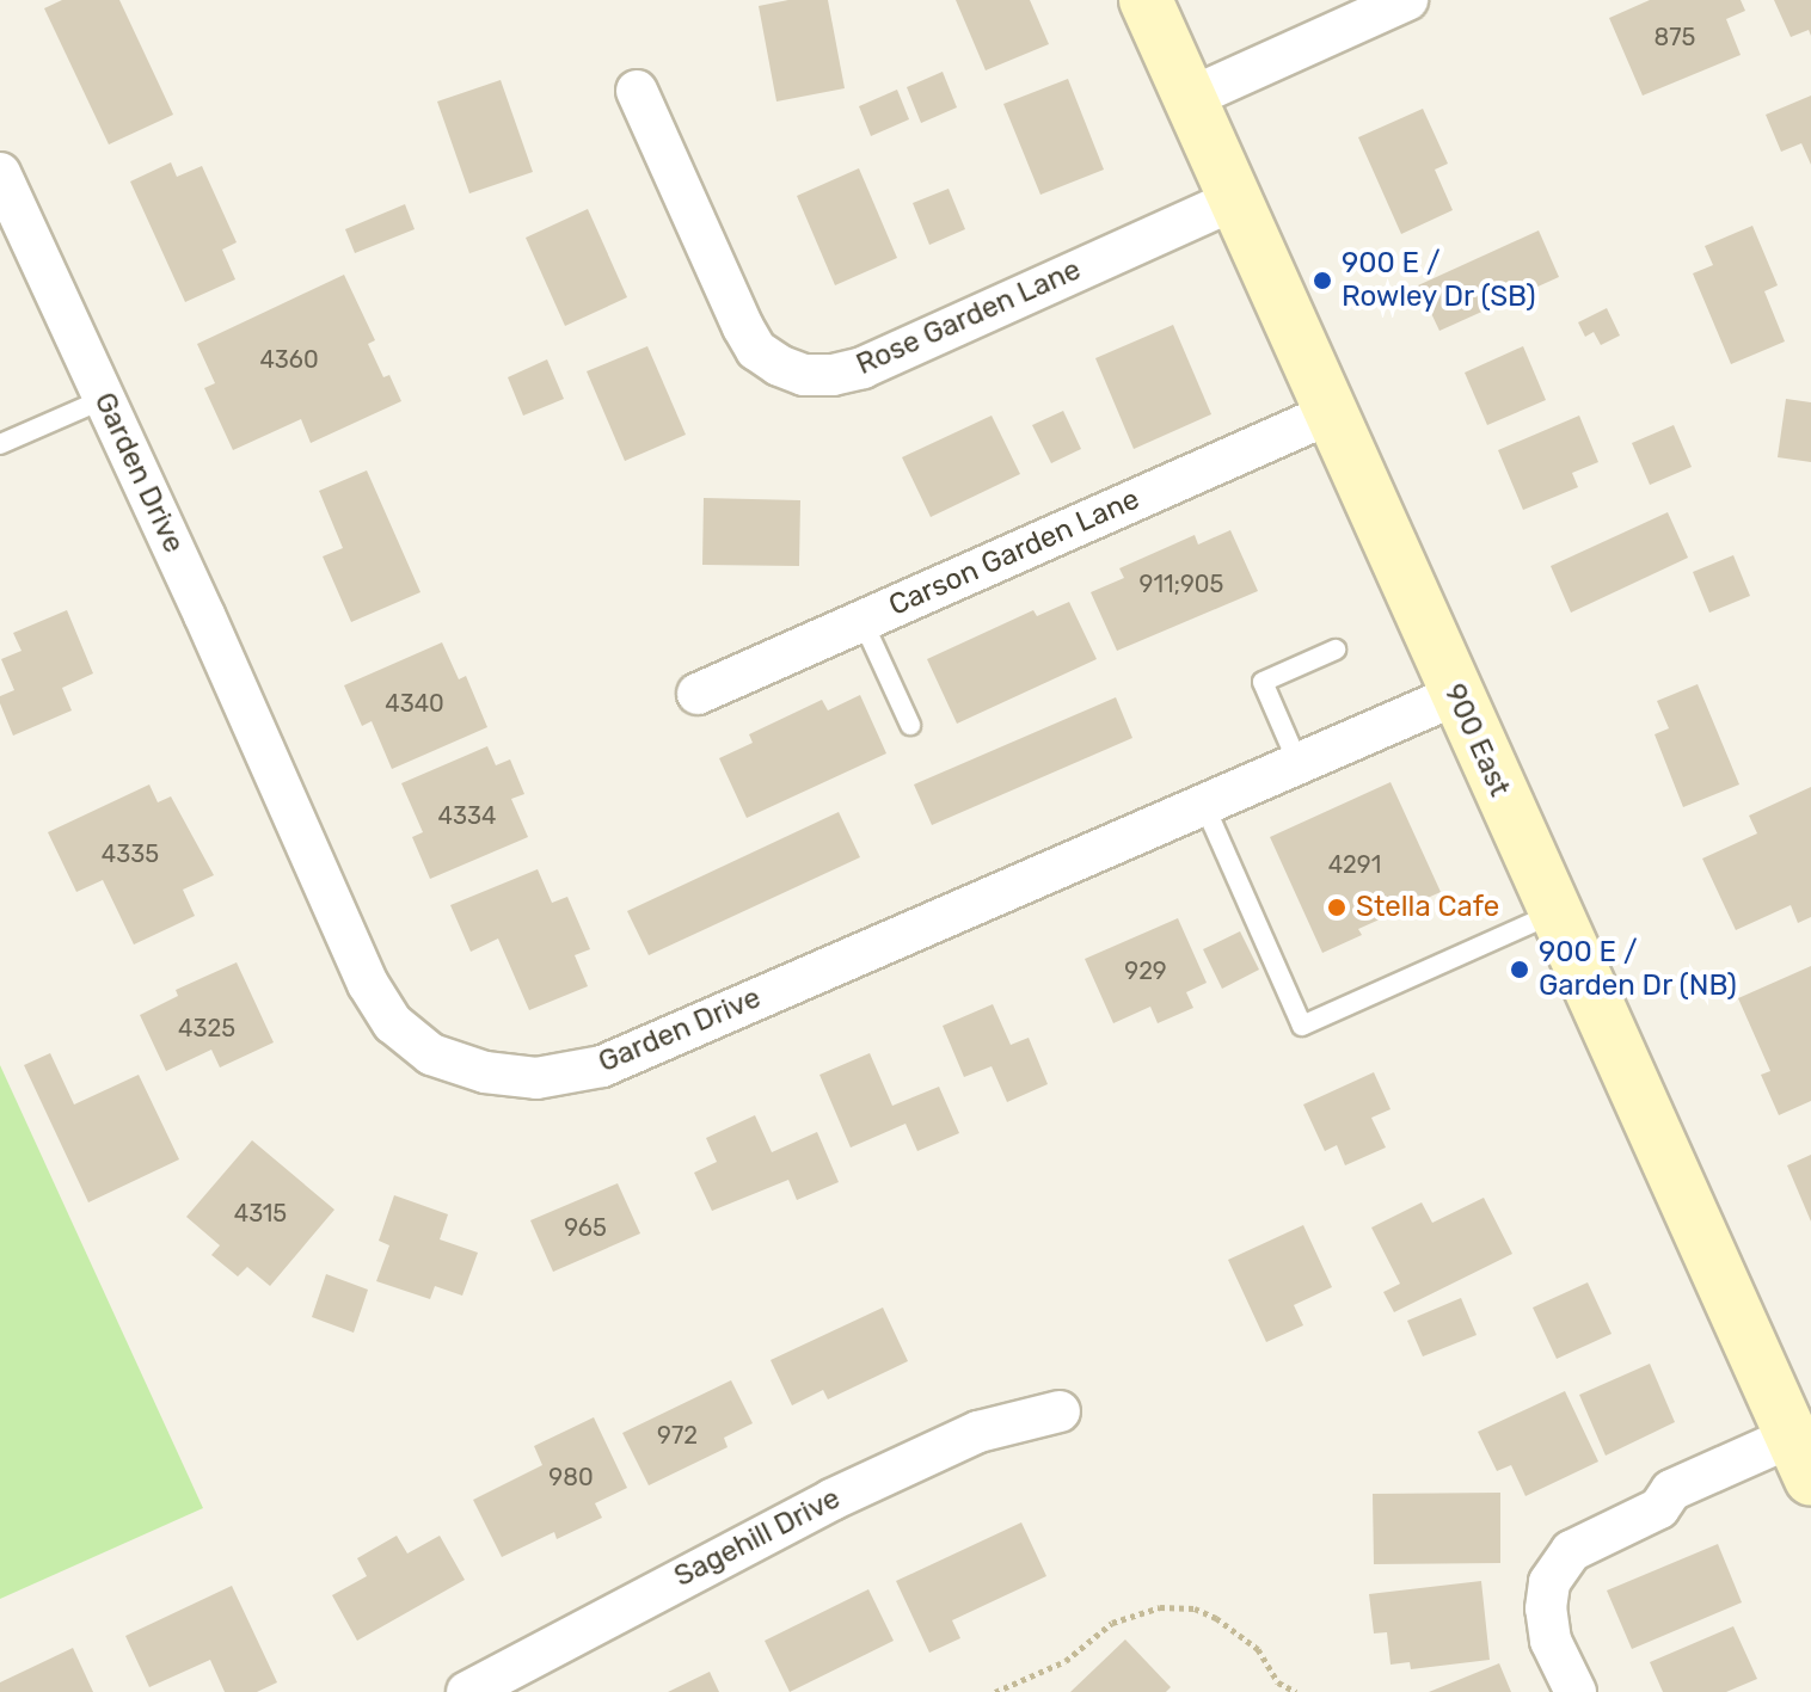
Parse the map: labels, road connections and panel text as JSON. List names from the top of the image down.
{
  "streets": {
    "main road": ["900 East"],
    "street": [
      "Rose Garden Lane",
      "Garden Drive",
      "Carson Garden Lane",
      "Sagehill Drive"
    ]
  },
  "crossings": [
    ["Rose Garden Lane", "900 East"],
    ["Garden Drive", "900 East"],
    ["Carson Garden Lane", "900 East"]
  ],
  "places": ["900 E / Rowley Dr (SB)", "Stella Cafe", "900 E / Garden Dr (NB)"],
  "house_numbers": [
    "875",
    "4360",
    "911;905",
    "4340",
    "4334",
    "4335",
    "4291",
    "929",
    "4325",
    "4315",
    "965",
    "972",
    "980"
  ]
}
